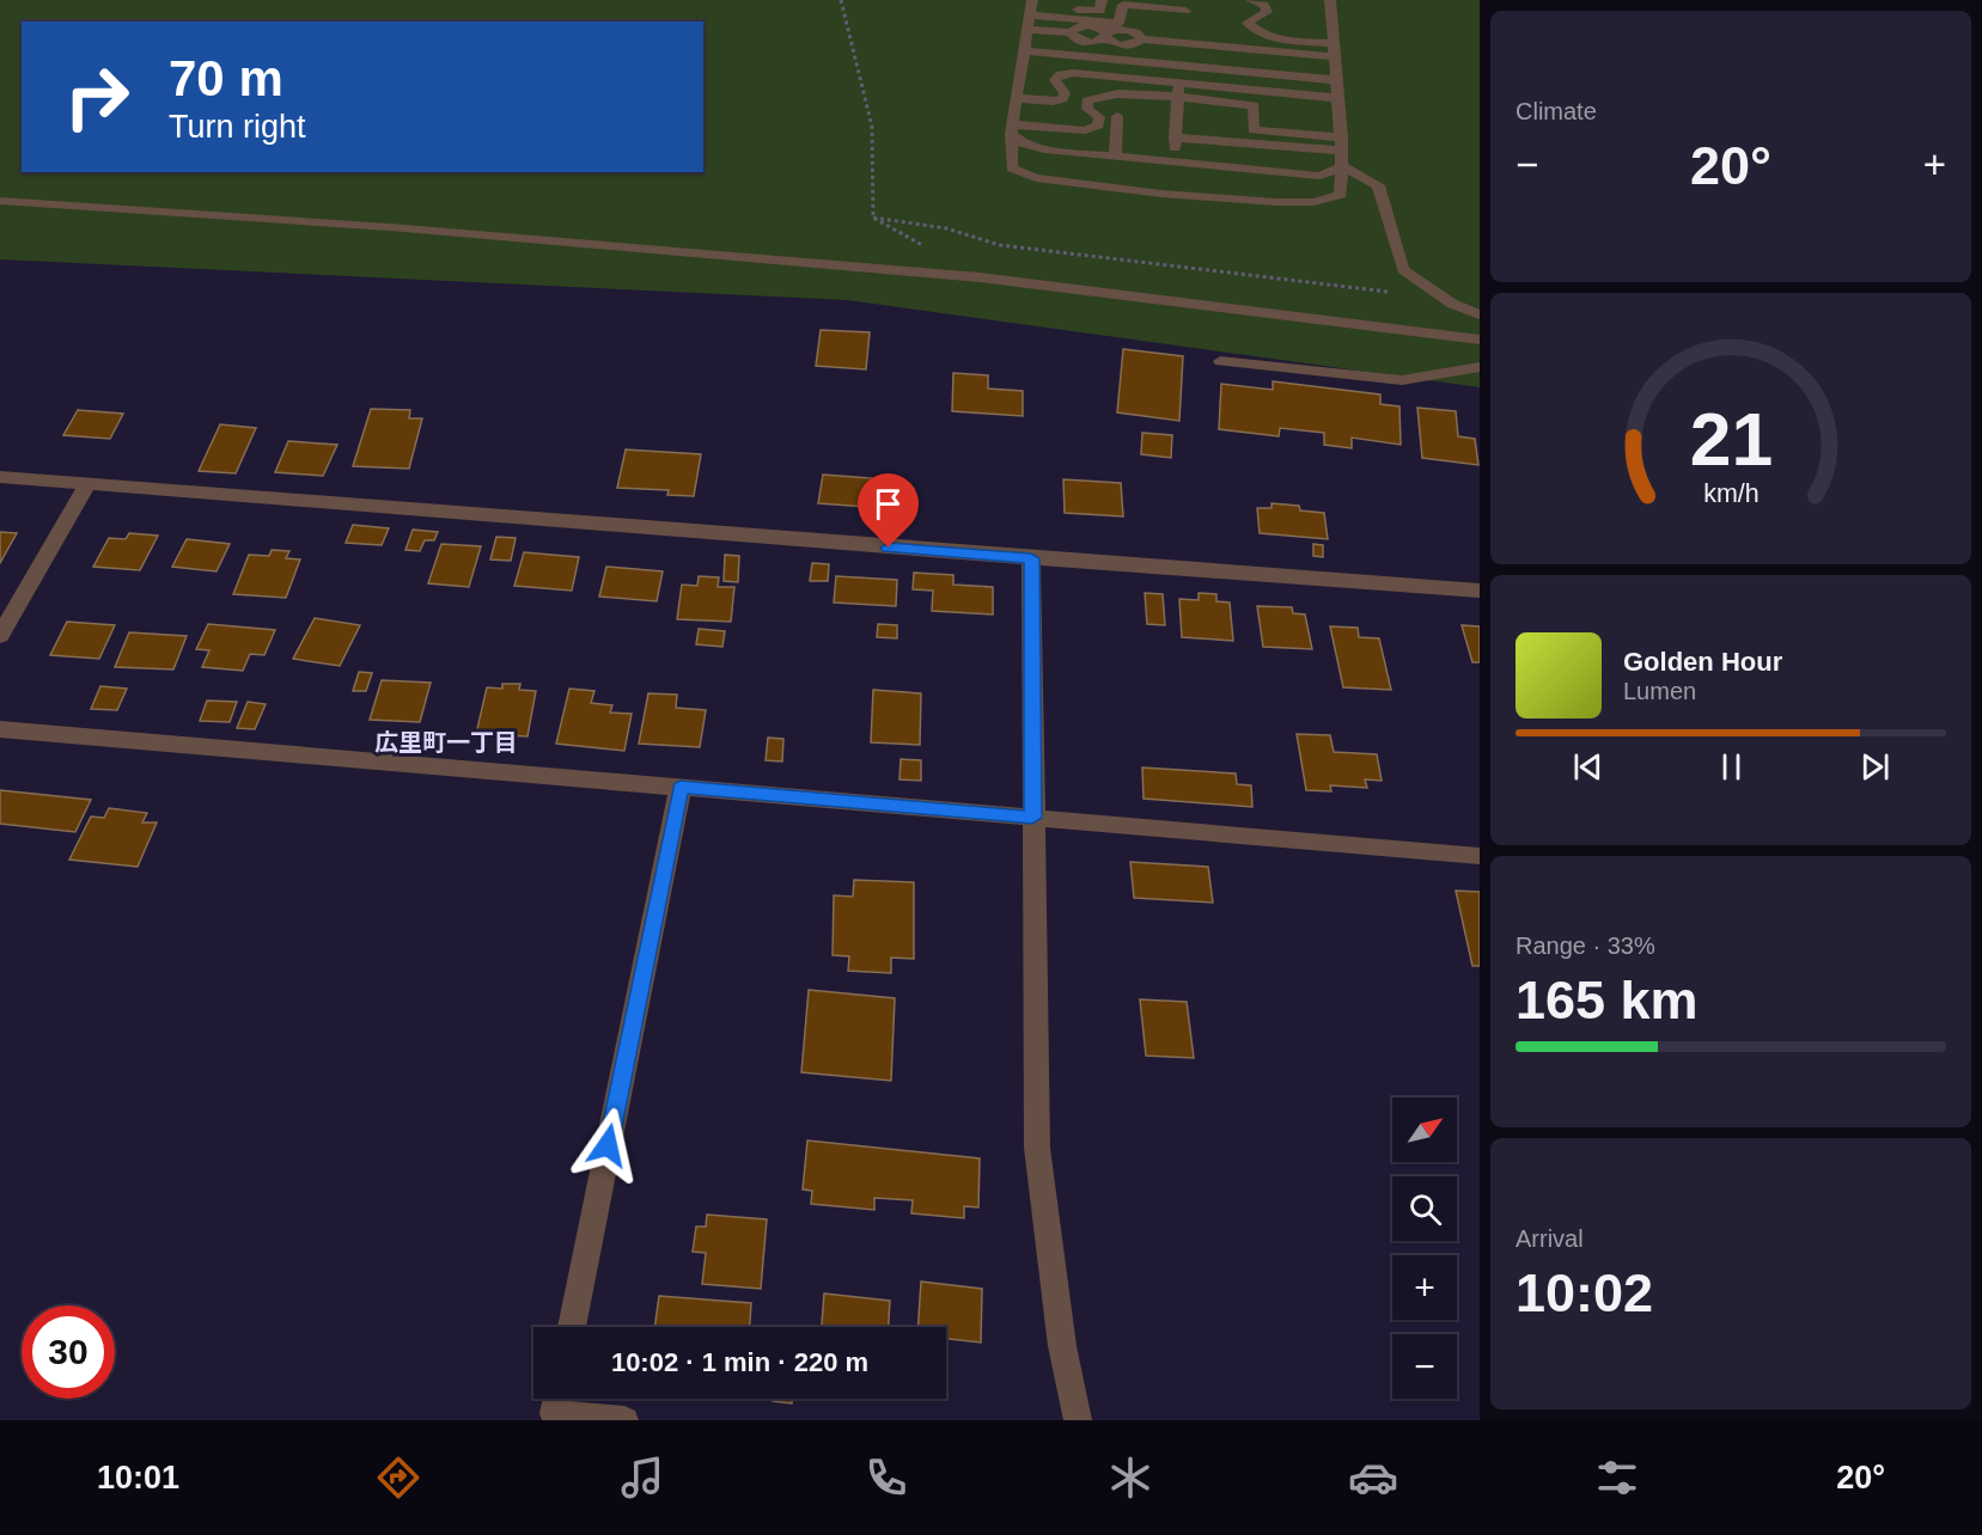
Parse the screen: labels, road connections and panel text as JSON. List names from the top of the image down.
{
  "districts": ["広里町一丁目"],
  "north": "top right",
  "page": {
    "tile": [
      "Climate",
      ["Range · 33%", "165 km"],
      ["Arrival", "10:02"]
    ],
    "turn": ["70 m", "Turn right"],
    "heat": ["−", "20°", "+"],
    "song": ["Golden Hour", "Lumen"],
    "map_buttons": ["+", "−"],
    "limit": "30",
    "trip": "10:02 · 1 min · 220 m",
    "tabs": ["10:01", "20°"],
    "gauge": ["21", "km/h"]
  }
}
